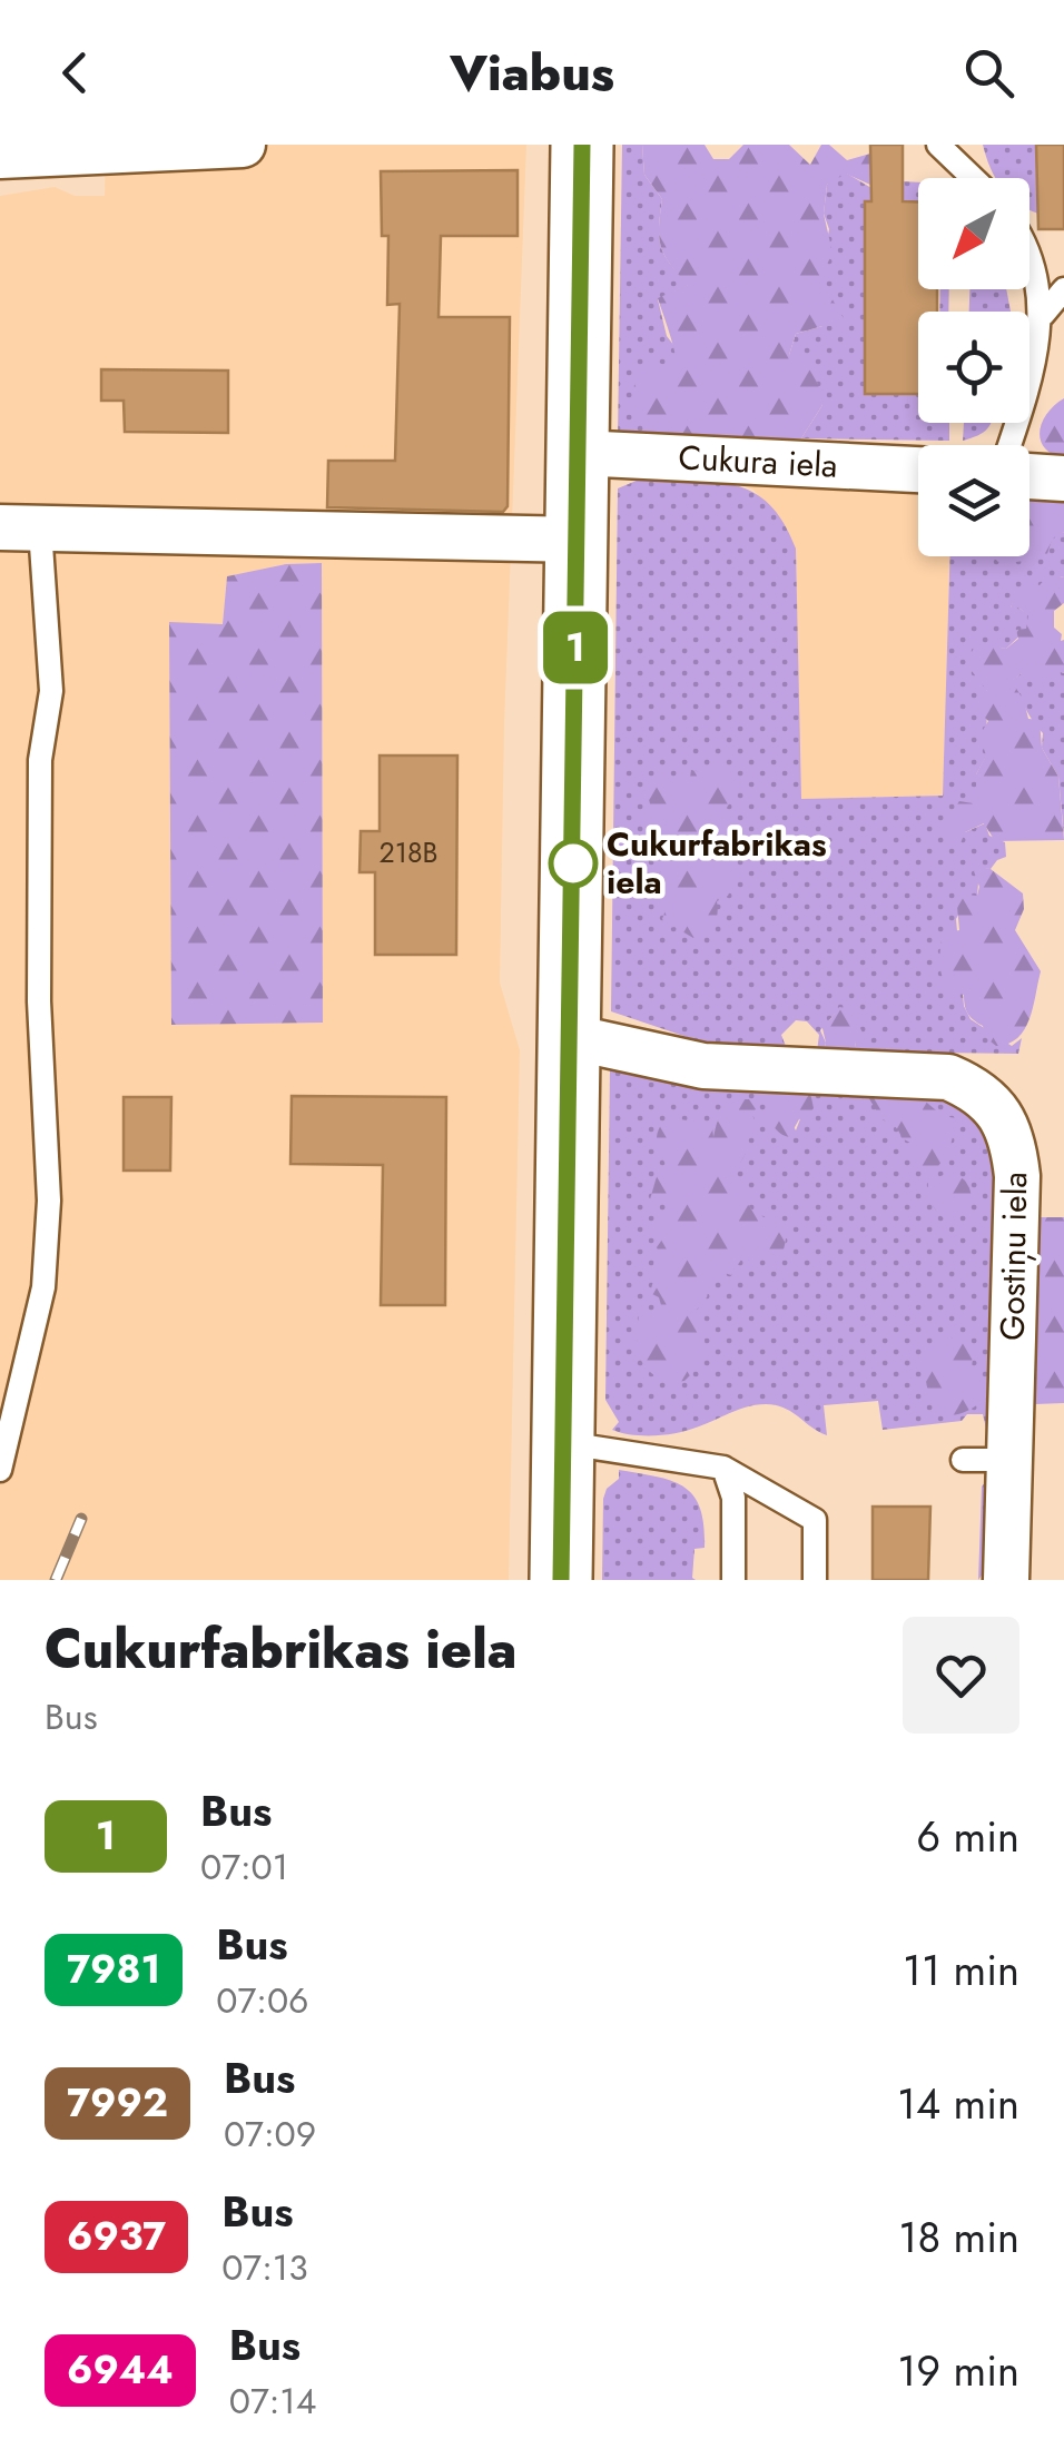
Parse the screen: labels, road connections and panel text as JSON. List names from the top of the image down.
{
  "streets": {
    "street": ["Cukura iela", "Gostiņu iela"]
  },
  "places": ["Cukurfabrikas iela"],
  "lines": ["bus line 1"],
  "house_numbers": ["218B"],
  "north": "bottom left",
  "page": {
    "header": "Viabus",
    "on_map": "1",
    "heading": ["Cukurfabrikas iela", "Bus"],
    "list": [
      {
        "mark": "1",
        "name": "Bus",
        "note": "07:01",
        "value": "6 min"
      },
      {
        "mark": "7981",
        "name": "Bus",
        "note": "07:06",
        "value": "11 min"
      },
      {
        "mark": "7992",
        "name": "Bus",
        "note": "07:09",
        "value": "14 min"
      },
      {
        "mark": "6937",
        "name": "Bus",
        "note": "07:13",
        "value": "18 min"
      },
      {
        "mark": "6944",
        "name": "Bus",
        "note": "07:14",
        "value": "19 min"
      }
    ]
  }
}
